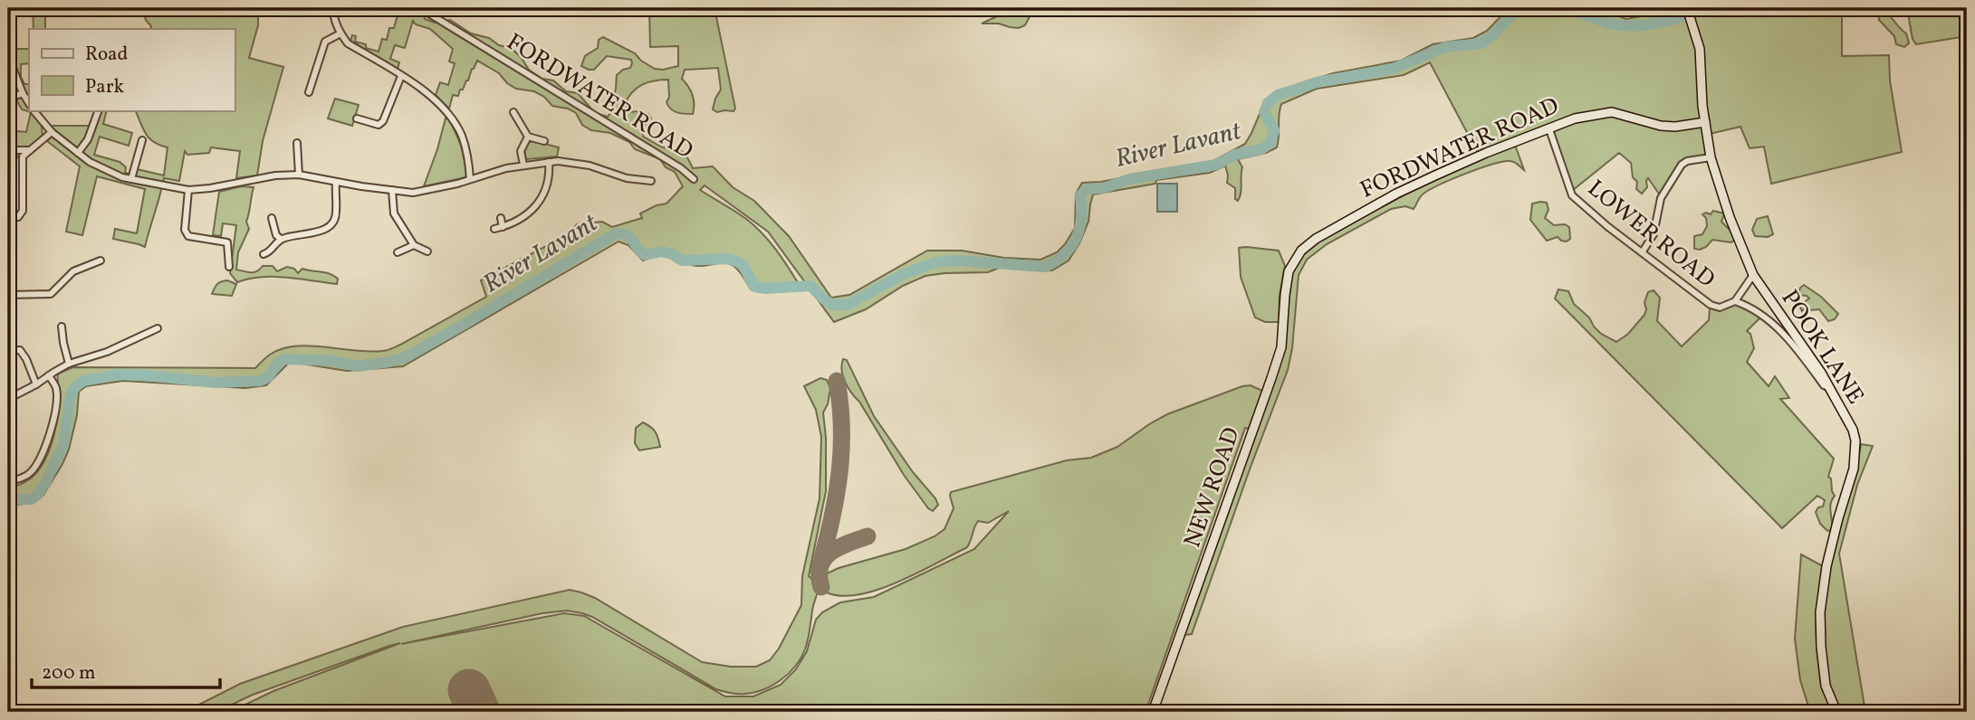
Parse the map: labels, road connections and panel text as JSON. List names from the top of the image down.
{
  "streets": {
    "street": [
      "FORDWATER ROAD",
      "LOWER ROAD",
      "POOK LANE",
      "NEW ROAD"
    ]
  },
  "crossings": [
    ["FORDWATER ROAD", "LOWER ROAD"],
    ["FORDWATER ROAD", "POOK LANE"],
    ["FORDWATER ROAD", "NEW ROAD"],
    ["LOWER ROAD", "POOK LANE"]
  ],
  "water": ["River Lavant"],
  "legend": ["Road", "Park"],
  "scale_bar": "200 m"
}
